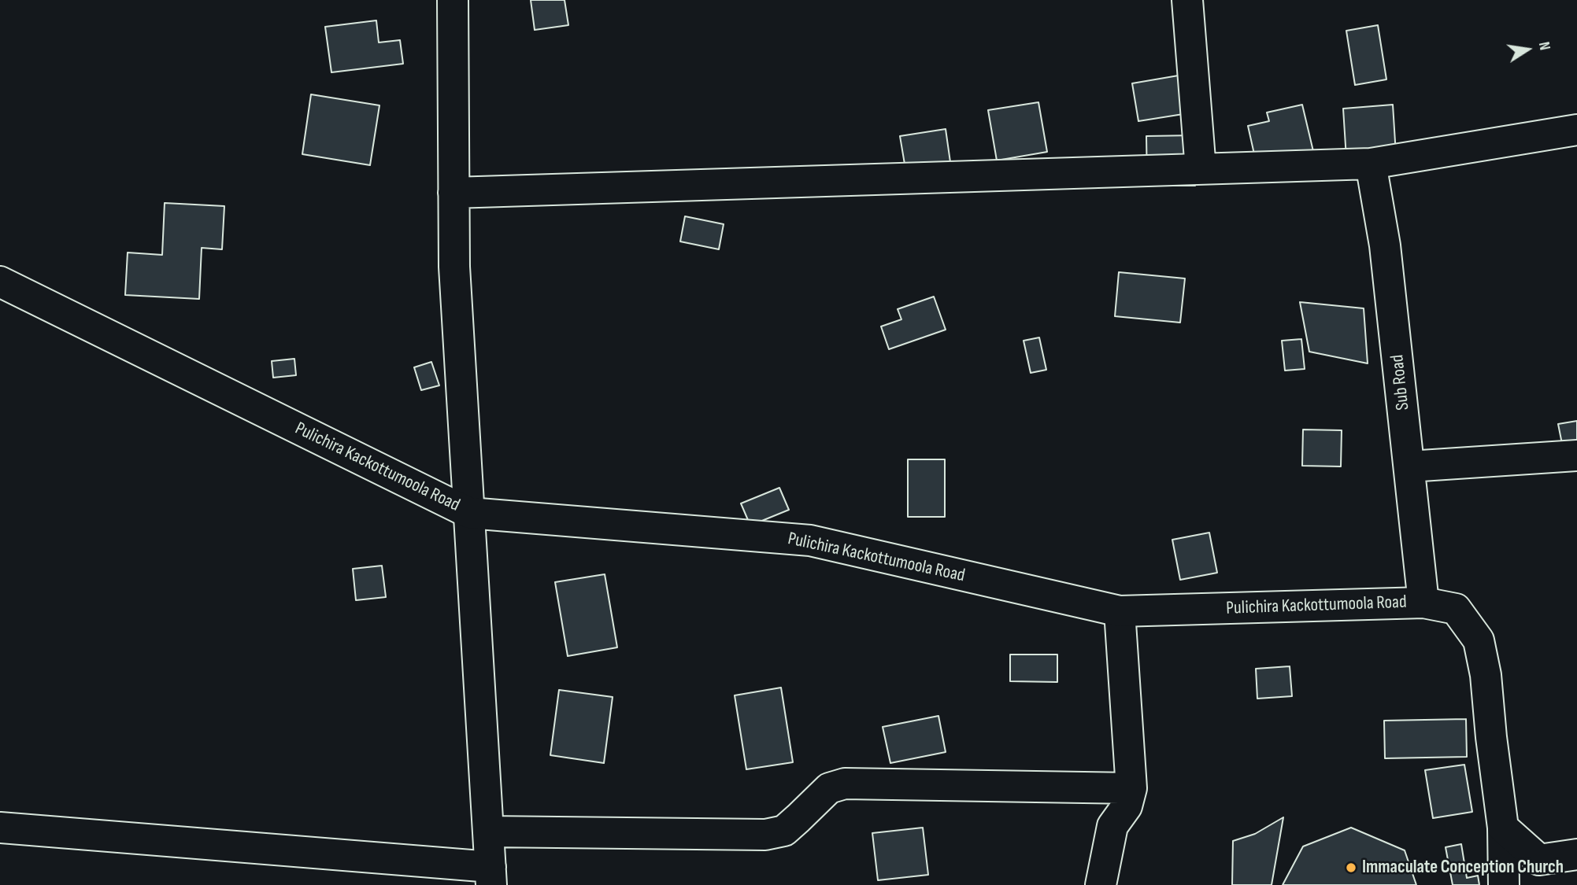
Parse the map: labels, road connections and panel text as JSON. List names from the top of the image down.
{
  "streets": {
    "street": ["Sub Road", "Pulichira Kackottumoola Road"]
  },
  "crossings": [
    ["Sub Road", "Pulichira Kackottumoola Road"]
  ],
  "places": ["Immaculate Conception Church"],
  "north": "right"
}
